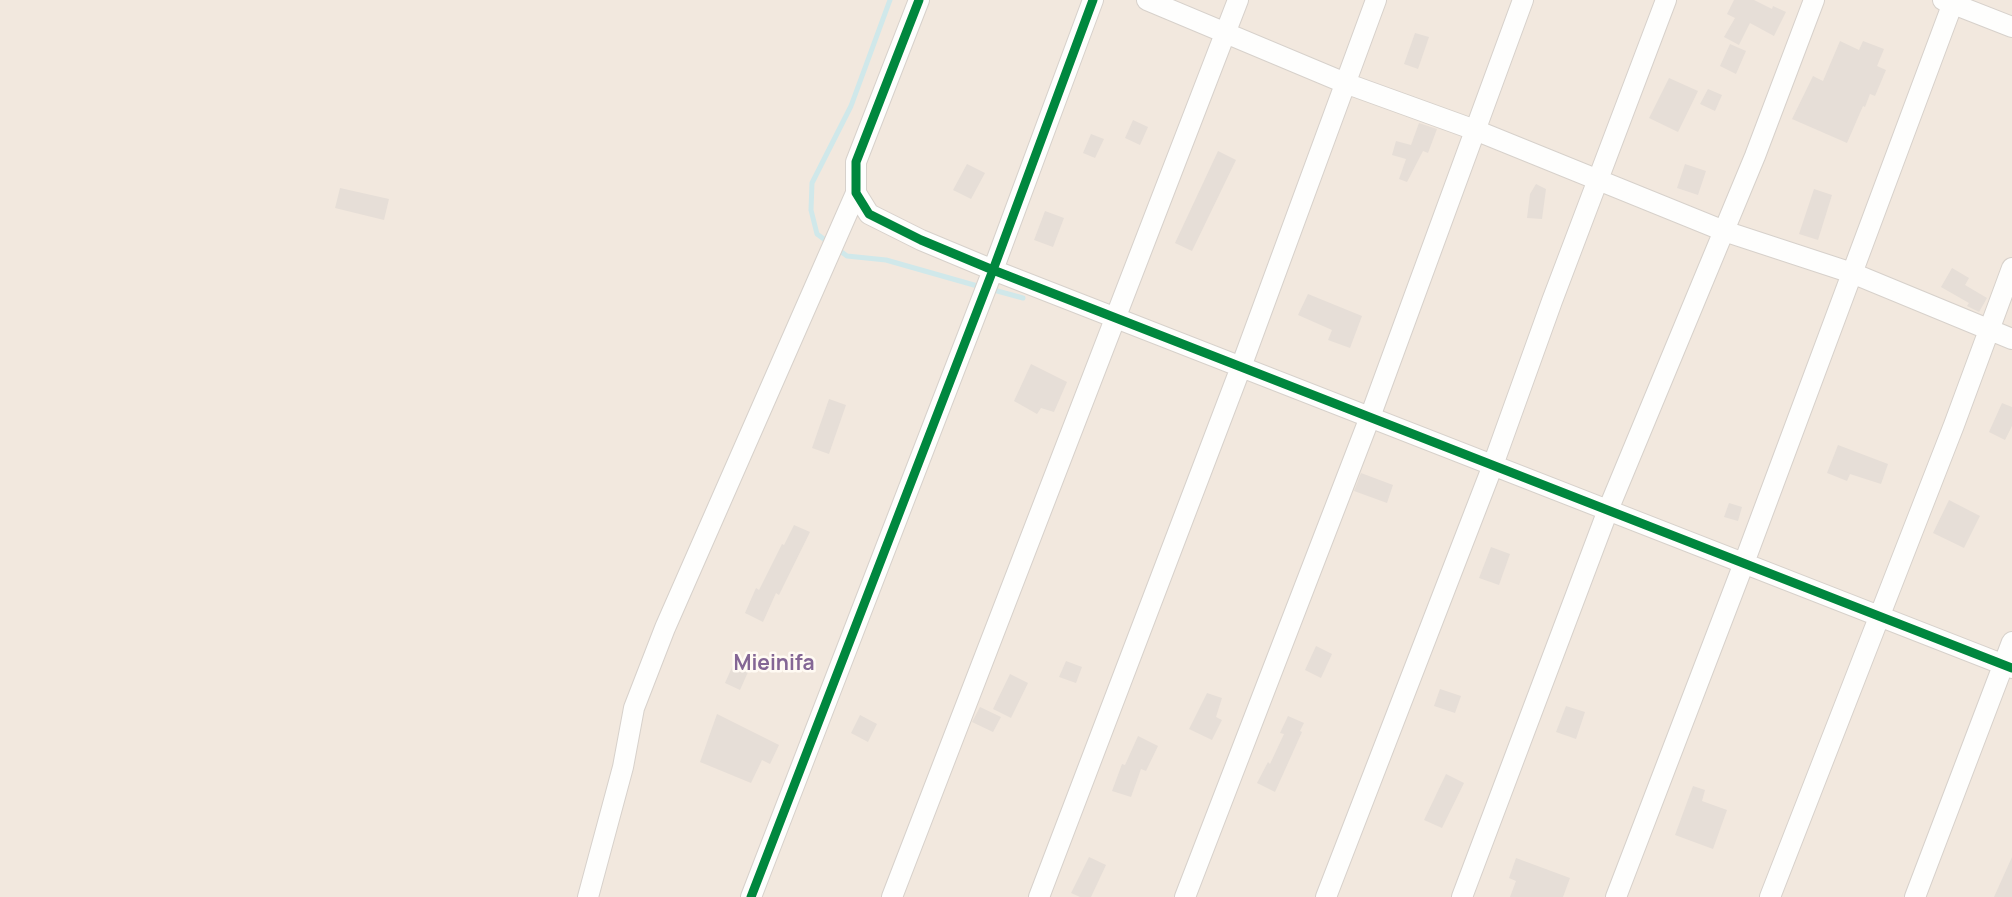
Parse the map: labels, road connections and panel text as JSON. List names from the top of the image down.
{
  "districts": ["Mieinifa"]
}
